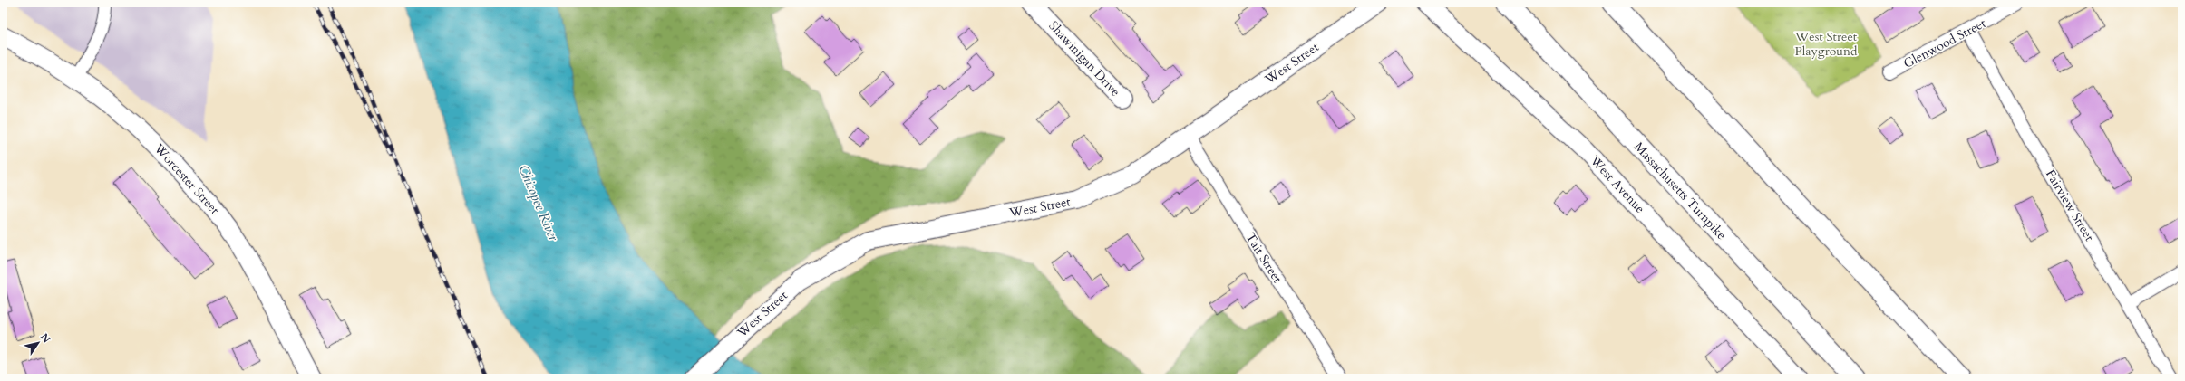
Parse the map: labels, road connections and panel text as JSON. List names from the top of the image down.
{
  "streets": {
    "highway": ["Massachusetts Turnpike"],
    "main road": [
      "Shawinigan Drive",
      "West Street",
      "Worcester Street",
      "West Avenue"
    ],
    "street": ["Glenwood Street", "Fairview Street", "Tait Street"]
  },
  "crossings": [
    ["Glenwood Street", "Fairview Street"],
    ["West Street", "Tait Street"]
  ],
  "water": ["Chicopee River"],
  "parks": ["West Street Playground"],
  "north": "top right"
}
